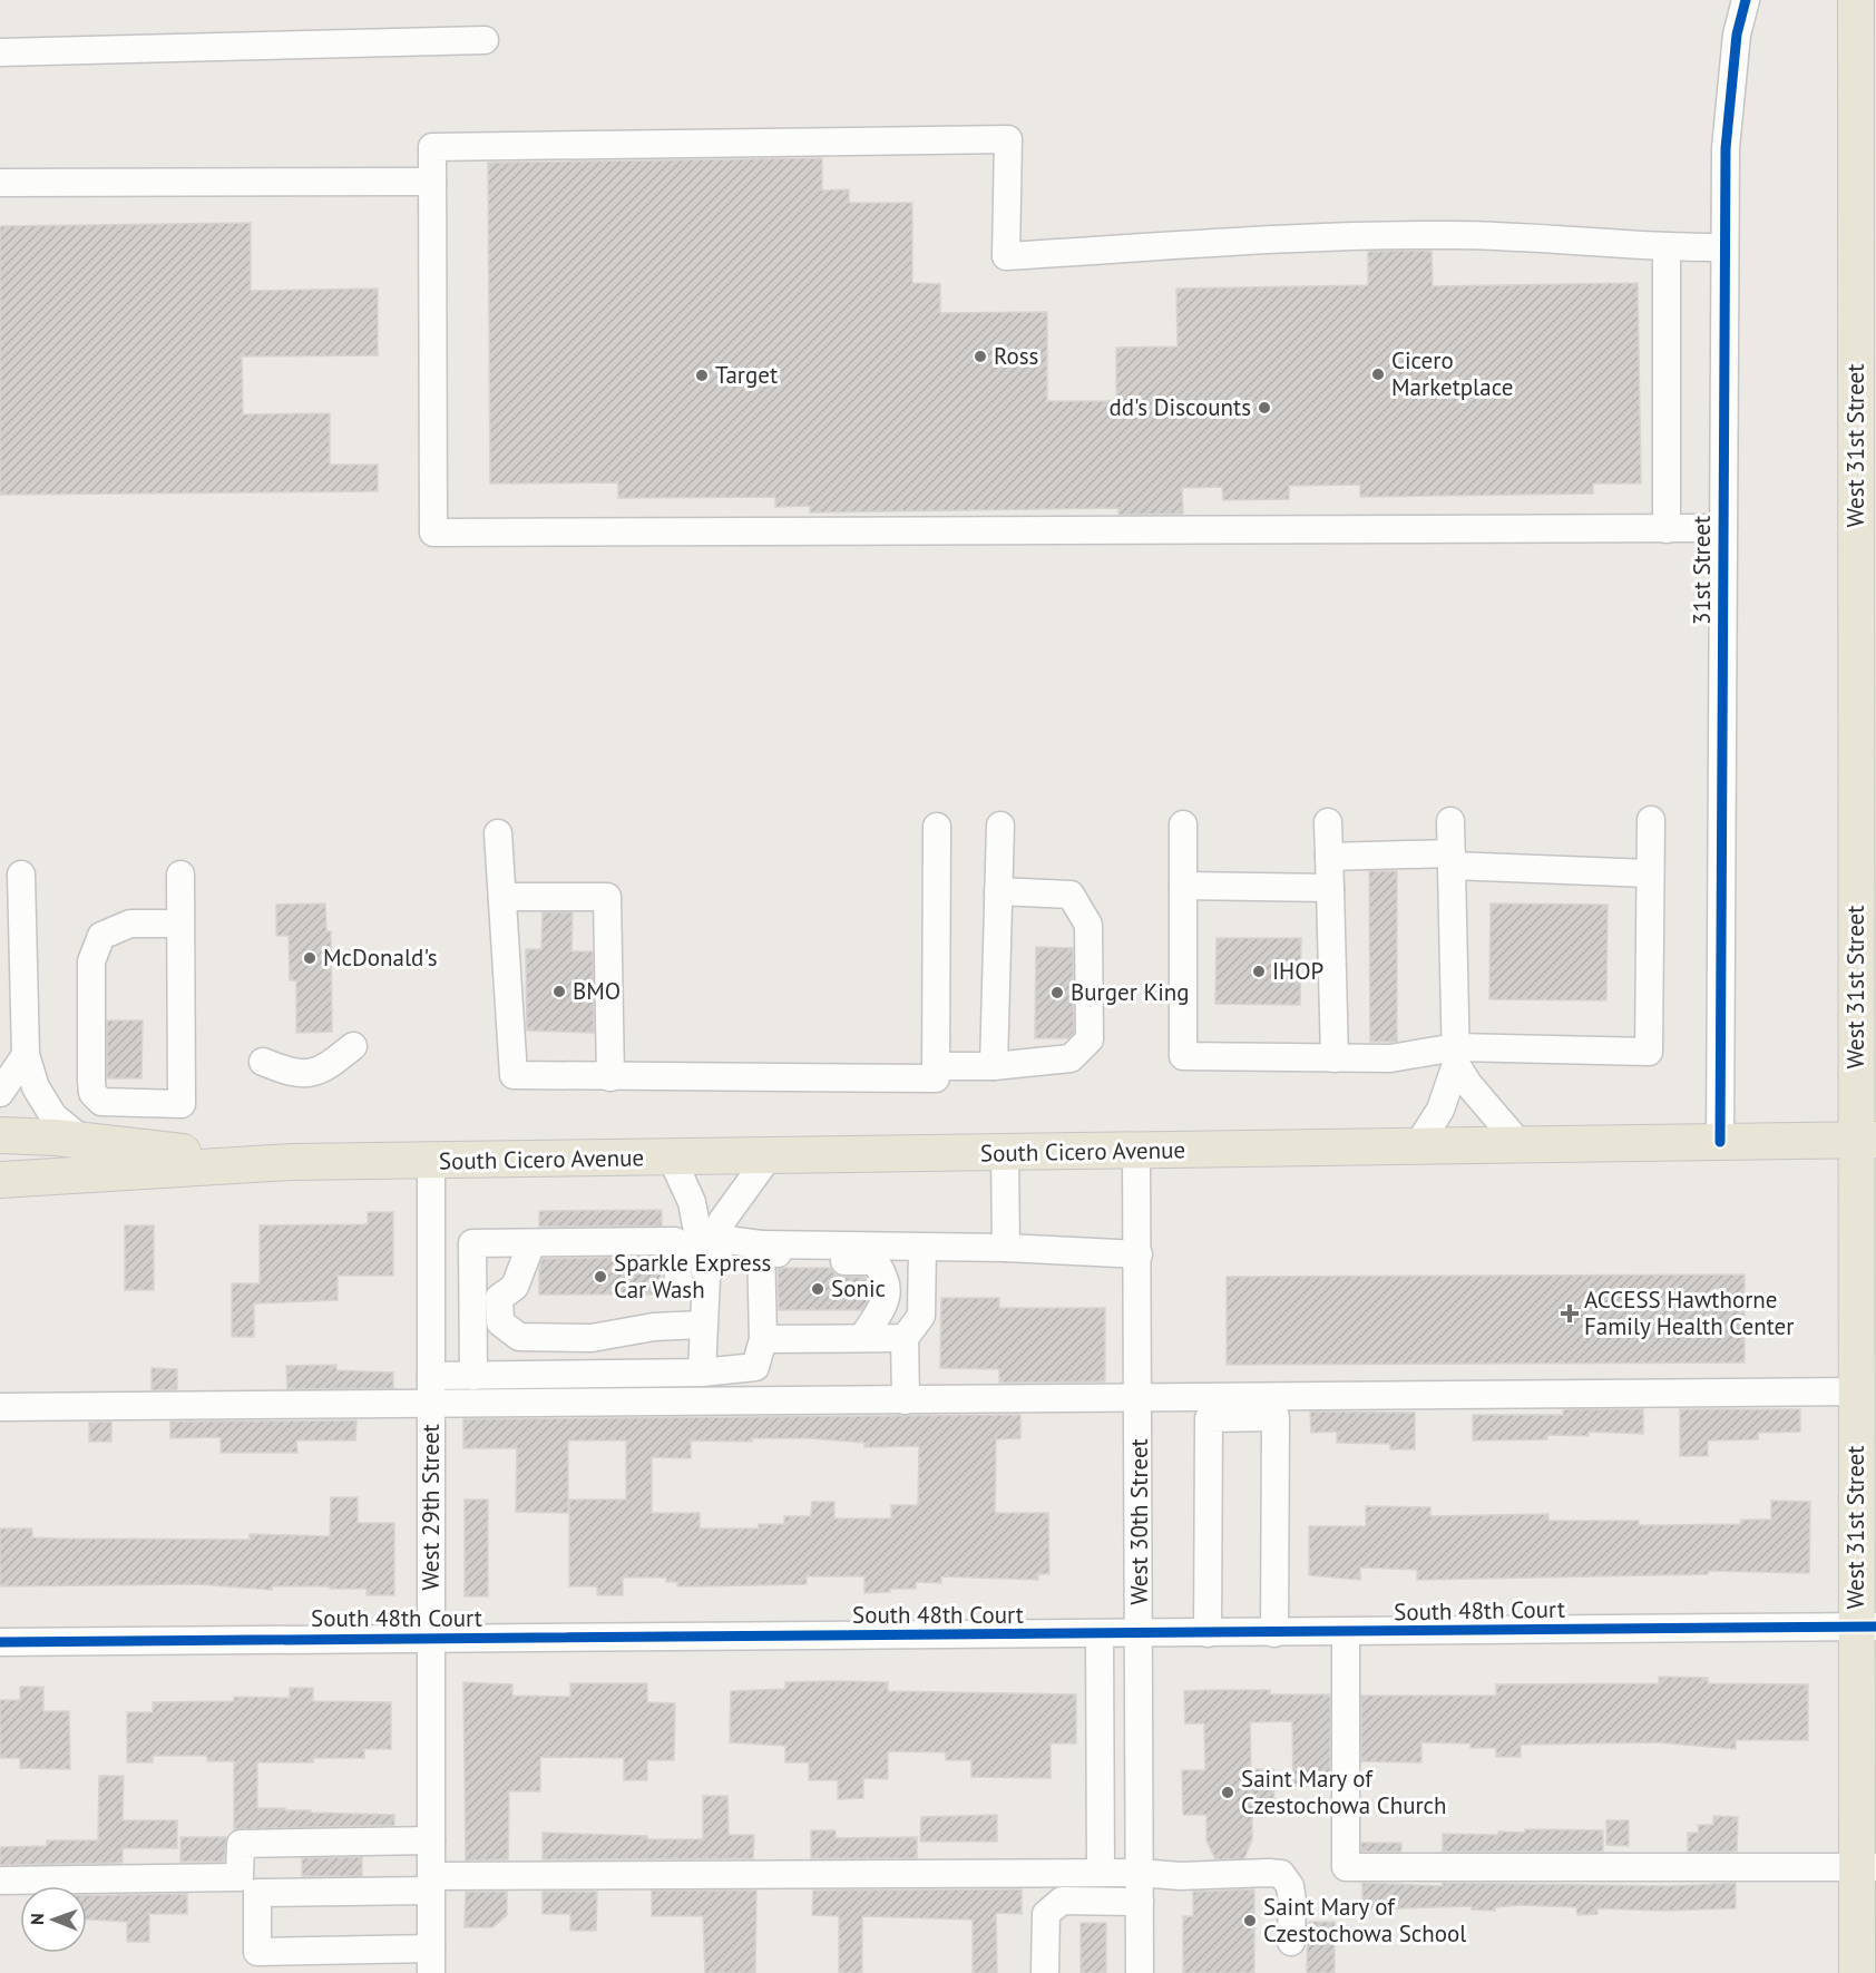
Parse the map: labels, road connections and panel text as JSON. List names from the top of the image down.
{
  "streets": {
    "main road": ["West 31st Street", "South Cicero Avenue"],
    "street": [
      "31st Street",
      "West 29th Street",
      "West 30th Street",
      "South 48th Court"
    ]
  },
  "crossings": [
    ["West 31st Street", "South Cicero Avenue"],
    ["West 31st Street", "South 48th Court"],
    ["31st Street", "South Cicero Avenue"],
    ["South Cicero Avenue", "West 29th Street"],
    ["South Cicero Avenue", "West 30th Street"],
    ["West 29th Street", "South 48th Court"],
    ["West 30th Street", "South 48th Court"]
  ],
  "places": {
    "other": [
      "Ross",
      "Cicero Marketplace",
      "Target",
      "dd's Discounts",
      "McDonald's",
      "IHOP",
      "BMO",
      "Burger King",
      "Sparkle Express Car Wash",
      "Sonic",
      "Saint Mary of Czestochowa Church",
      "Saint Mary of Czestochowa School"
    ],
    "health": ["ACCESS Hawthorne Family Health Center"]
  },
  "north": "left"
}
